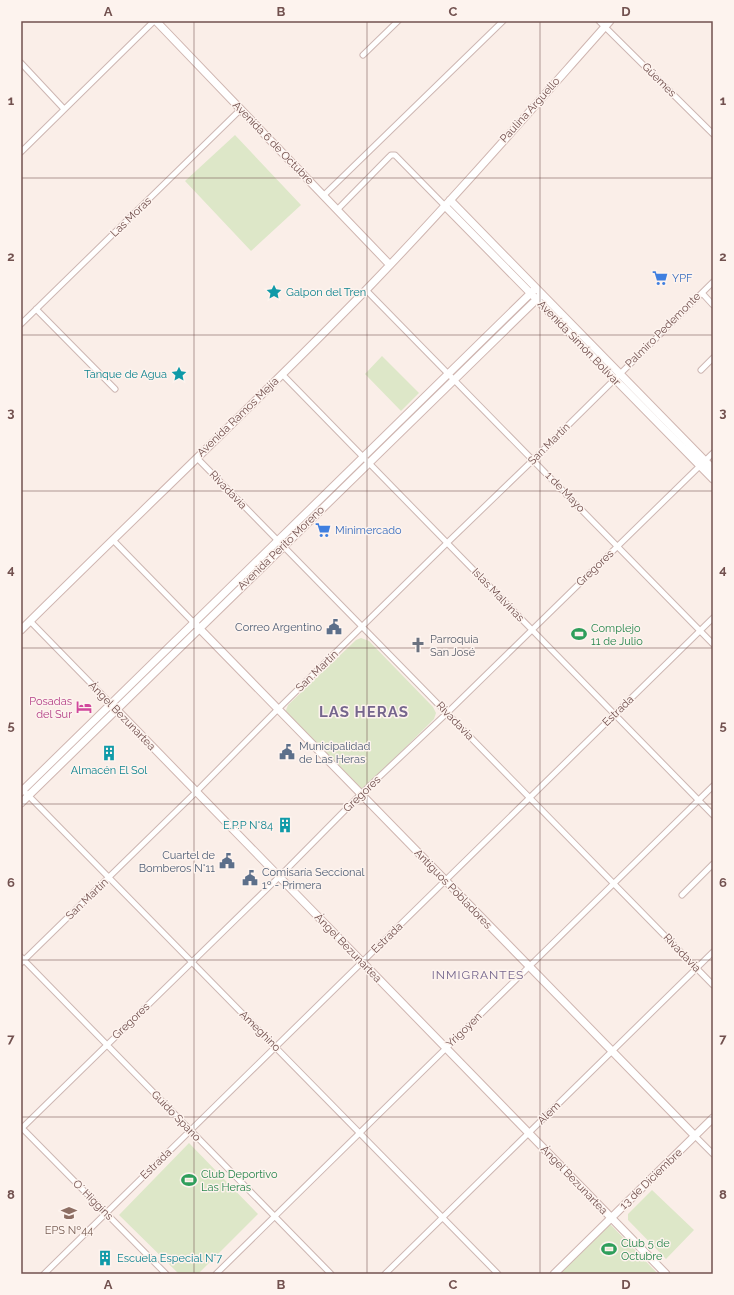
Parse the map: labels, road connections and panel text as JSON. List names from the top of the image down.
{
  "streets": {
    "street": [
      "Güemes",
      "Paulina Arguello",
      "Avenida 6 de Octubre",
      "Las Moras",
      "Palmiro Pedemonte",
      "Avenida Simón Bolívar",
      "Avenida Ramos Mejía",
      "San Martín",
      "Rivadavia",
      "1 de Mayo",
      "Avenida Perito Moreno",
      "Gregores",
      "Islas Malvinas",
      "Estrada",
      "Ángel Bezunartea",
      "Antiguos Pobladores",
      "Yrigoyen",
      "Ameghino",
      "Alem",
      "Guido Spano",
      "13 de Diciembre",
      "O´ Higgins"
    ]
  },
  "crossings": [
    ["Güemes", "Paulina Arguello"],
    ["Paulina Arguello", "Avenida Simón Bolívar"],
    ["Paulina Arguello", "Avenida Ramos Mejía"],
    ["Avenida 6 de Octubre", "Las Moras"],
    ["Avenida 6 de Octubre", "Avenida Ramos Mejía"],
    ["Palmiro Pedemonte", "Avenida Simón Bolívar"],
    ["Palmiro Pedemonte", "San Martín"],
    ["Avenida Simón Bolívar", "Avenida Ramos Mejía"],
    ["Avenida Simón Bolívar", "San Martín"],
    ["Avenida Simón Bolívar", "Avenida Perito Moreno"],
    ["Avenida Simón Bolívar", "Gregores"],
    ["Avenida Ramos Mejía", "Rivadavia"],
    ["Avenida Ramos Mejía", "1 de Mayo"],
    ["Avenida Ramos Mejía", "Islas Malvinas"],
    ["Avenida Ramos Mejía", "Ángel Bezunartea"],
    ["San Martín", "Rivadavia"],
    ["San Martín", "1 de Mayo"],
    ["San Martín", "Islas Malvinas"],
    ["San Martín", "Ángel Bezunartea"],
    ["San Martín", "Antiguos Pobladores"],
    ["San Martín", "Ameghino"],
    ["San Martín", "Guido Spano"],
    ["Rivadavia", "Avenida Perito Moreno"],
    ["Rivadavia", "Gregores"],
    ["Rivadavia", "Estrada"],
    ["Rivadavia", "Yrigoyen"],
    ["Rivadavia", "Alem"],
    ["1 de Mayo", "Avenida Perito Moreno"],
    ["1 de Mayo", "Gregores"],
    ["1 de Mayo", "Estrada"],
    ["Avenida Perito Moreno", "Islas Malvinas"],
    ["Avenida Perito Moreno", "Ángel Bezunartea"],
    ["Avenida Perito Moreno", "Antiguos Pobladores"],
    ["Avenida Perito Moreno", "Ameghino"],
    ["Gregores", "Islas Malvinas"],
    ["Gregores", "Ángel Bezunartea"],
    ["Gregores", "Antiguos Pobladores"],
    ["Gregores", "Ameghino"],
    ["Gregores", "Guido Spano"],
    ["Gregores", "O´ Higgins"],
    ["Islas Malvinas", "Estrada"],
    ["Islas Malvinas", "Yrigoyen"],
    ["Estrada", "Ángel Bezunartea"],
    ["Estrada", "Antiguos Pobladores"],
    ["Estrada", "Ameghino"],
    ["Estrada", "Guido Spano"],
    ["Estrada", "O´ Higgins"],
    ["Ángel Bezunartea", "Yrigoyen"],
    ["Ángel Bezunartea", "Alem"],
    ["Ángel Bezunartea", "13 de Diciembre"],
    ["Antiguos Pobladores", "Yrigoyen"],
    ["Antiguos Pobladores", "Alem"],
    ["Antiguos Pobladores", "13 de Diciembre"],
    ["Yrigoyen", "Ameghino"],
    ["Yrigoyen", "Guido Spano"],
    ["Ameghino", "Alem"]
  ],
  "districts": ["LAS HERAS", "INMIGRANTES"],
  "places": {
    "supermarket": ["YPF", "Minimercado"],
    "place": ["Galpon del Tren", "Tanque de Agua"],
    "public building": [
      "Correo Argentino",
      "Municipalidad de Las Heras",
      "Cuartel de Bomberos N°11",
      "Comisaría Seccional 1º - Primera"
    ],
    "sports": ["Complejo 11 de Julio", "Club Deportivo Las Heras", "Club 5 de Octubre"],
    "church": ["Parroquia San José"],
    "hotel": ["Posadas del Sur"],
    "building": ["Almacén El Sol", "E.P.P N°84", "Escuela Especial N°7"],
    "school or university": ["EPS Nº44"]
  },
  "grid": {
    "columns": [
      "A",
      "B",
      "C",
      "D"
    ],
    "rows": [
      "1",
      "2",
      "3",
      "4",
      "5",
      "6",
      "7",
      "8"
    ]
  }
}
